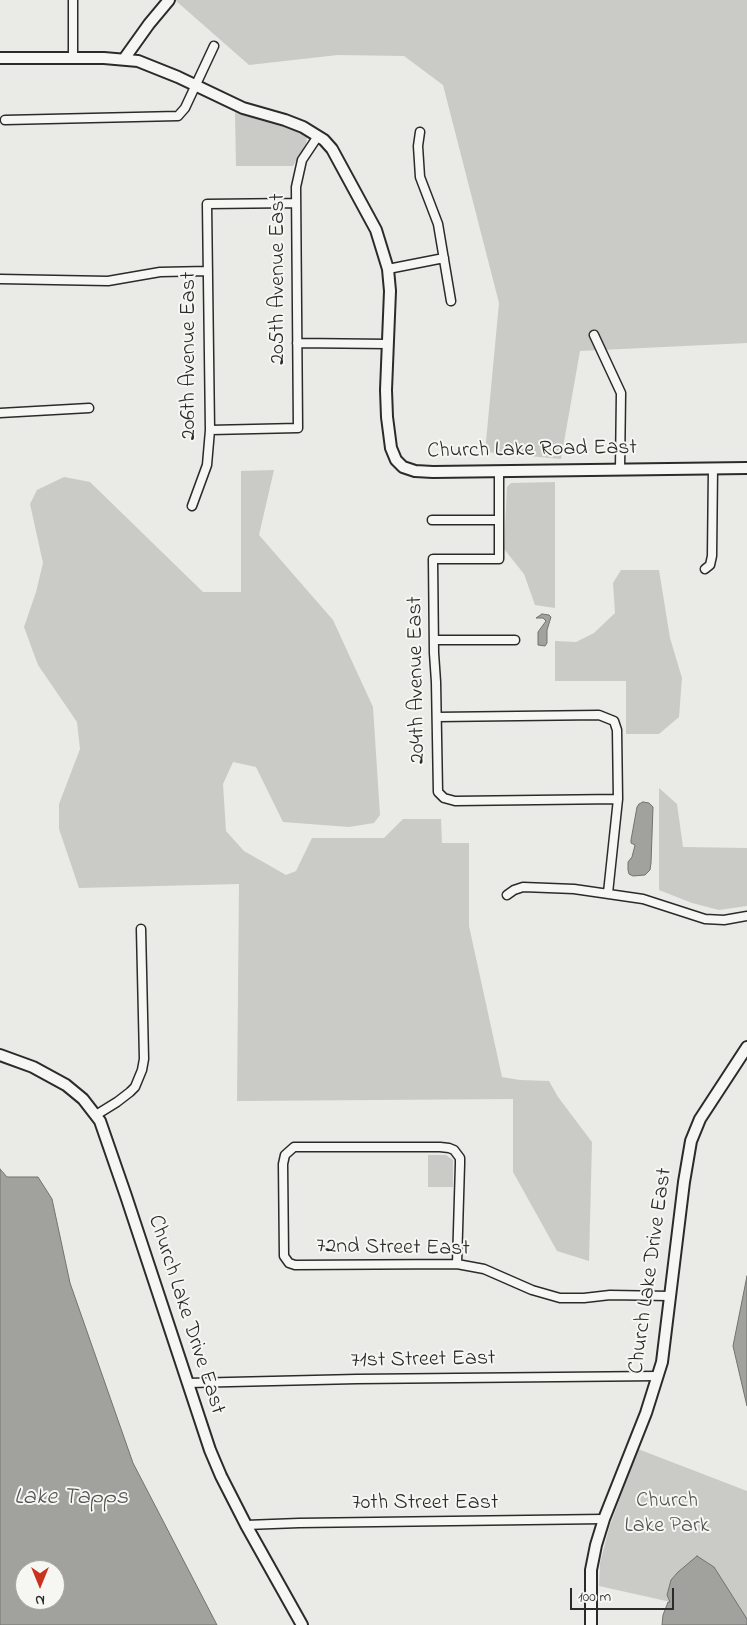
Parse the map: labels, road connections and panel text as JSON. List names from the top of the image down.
{
  "streets": {
    "street": [
      "205th Avenue East",
      "206th Avenue East",
      "Church Lake Road East",
      "204th Avenue East",
      "72nd Street East",
      "Church Lake Drive East",
      "71st Street East",
      "70th Street East"
    ]
  },
  "crossings": [
    ["205th Avenue East", "206th Avenue East"],
    ["205th Avenue East", "Church Lake Road East"],
    ["72nd Street East", "Church Lake Drive East"],
    ["Church Lake Drive East", "71st Street East"],
    ["Church Lake Drive East", "70th Street East"]
  ],
  "water": ["Lake Tapps"],
  "parks": ["Church Lake Park"],
  "scale_bar": "100 m",
  "north": "bottom"
}
